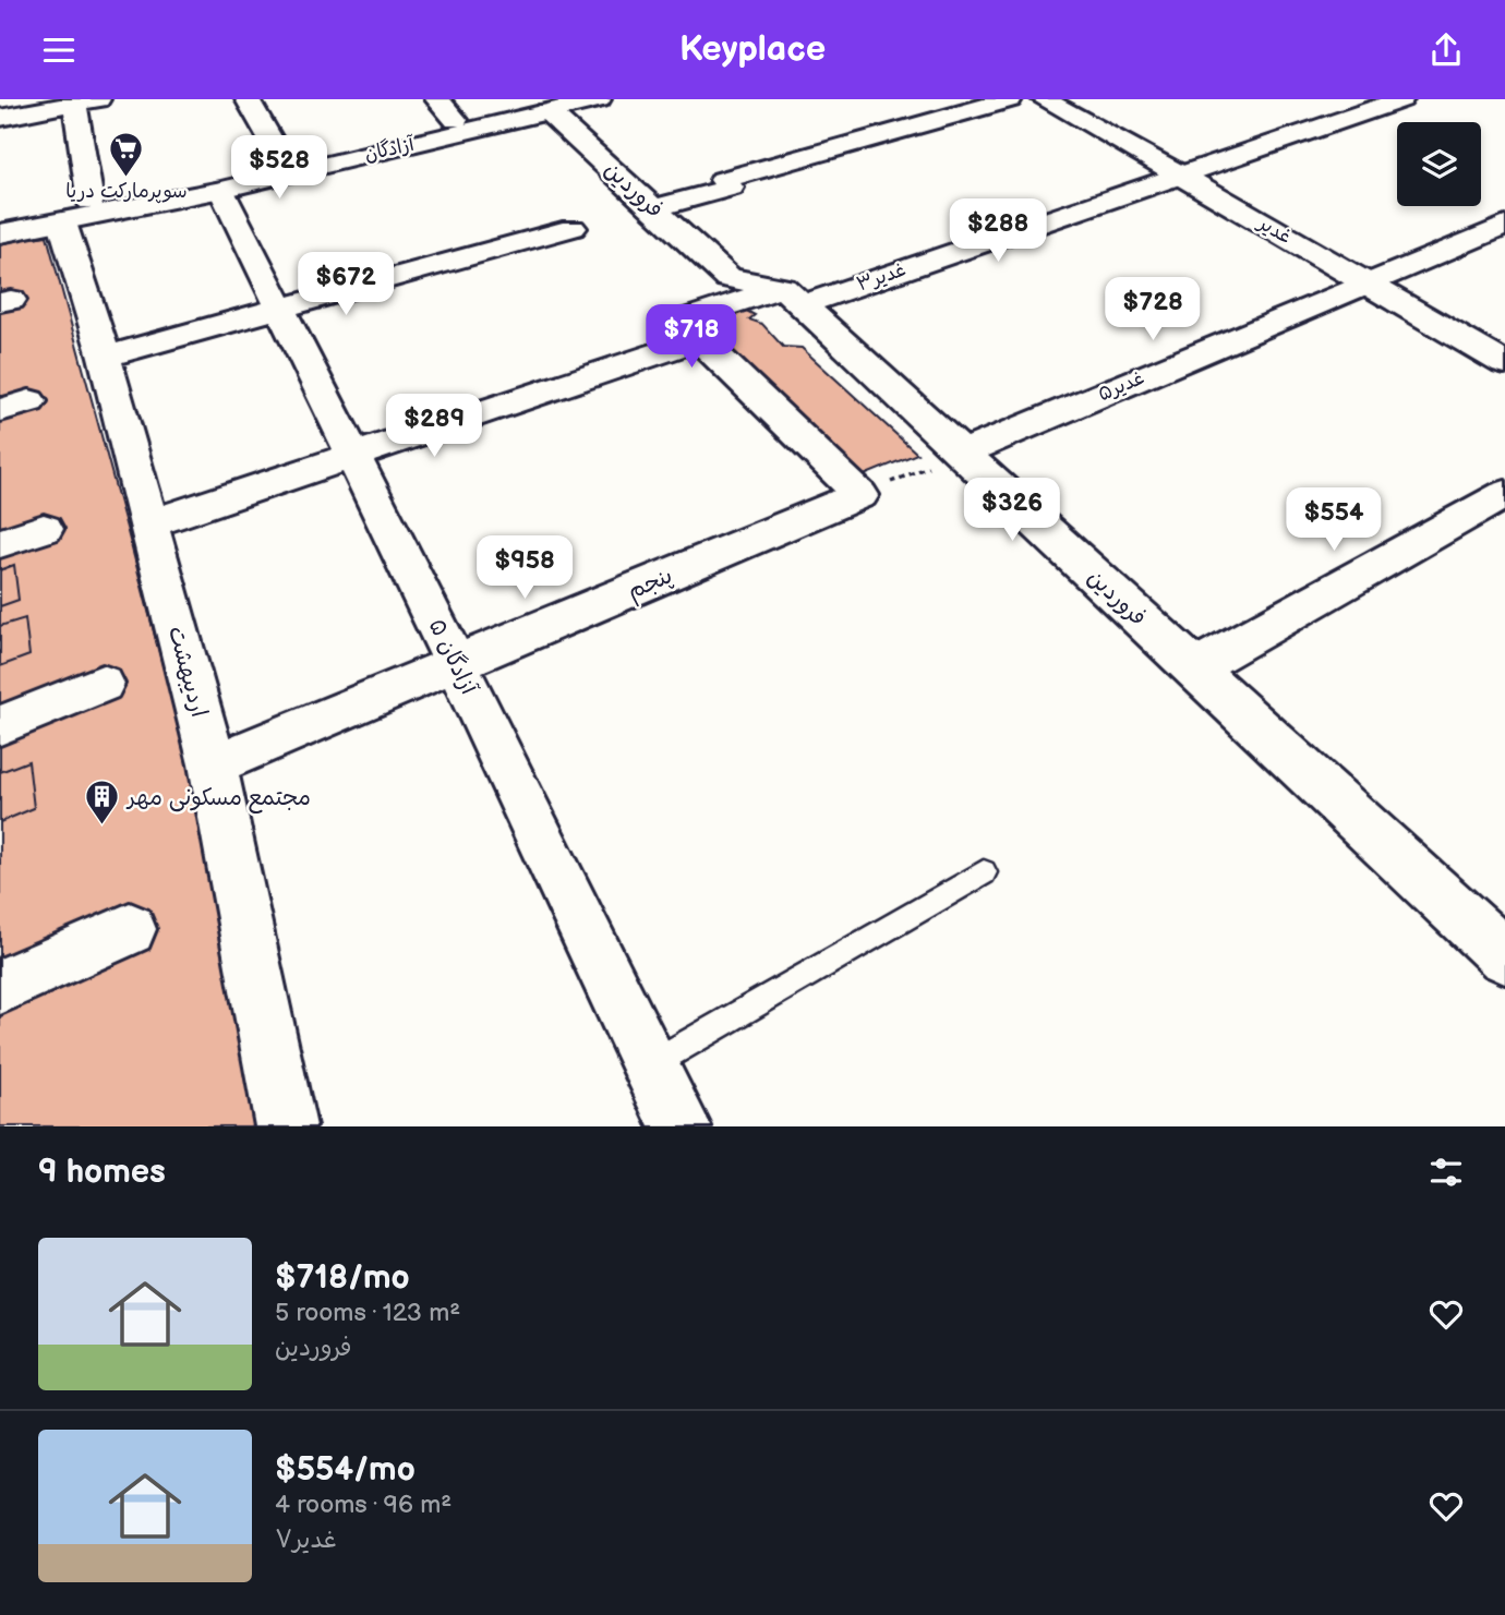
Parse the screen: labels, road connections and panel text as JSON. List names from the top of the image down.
{
  "streets": {
    "street": [
      "آزادگان",
      "فروردین",
      "غدیر",
      "غدیر۳",
      "غدیر۵",
      "پنجم",
      "آزادگان ۵",
      "اردیبهشت"
    ]
  },
  "crossings": [
    ["آزادگان", "فروردین"],
    ["آزادگان", "آزادگان ۵"],
    ["آزادگان", "اردیبهشت"],
    ["فروردین", "غدیر۳"],
    ["فروردین", "غدیر۵"],
    ["غدیر", "غدیر۳"],
    ["غدیر", "غدیر۵"],
    ["پنجم", "آزادگان ۵"],
    ["پنجم", "اردیبهشت"]
  ],
  "places": {
    "supermarket": ["سوپرمارکت دریا"],
    "building": ["مجتمع مسکونی مهر"]
  },
  "page": {
    "header": "Keyplace",
    "price": [
      "$528",
      "$288",
      "$672",
      "$728",
      "$718",
      "$289",
      "$326",
      "$554",
      "$958"
    ],
    "heading": "9 homes",
    "list": [
      {
        "name": "$718/mo",
        "note": "5 rooms · 123 m² · فروردین"
      },
      {
        "name": "$554/mo",
        "note": "4 rooms · 96 m² · غدیر۷"
      }
    ]
  }
}
